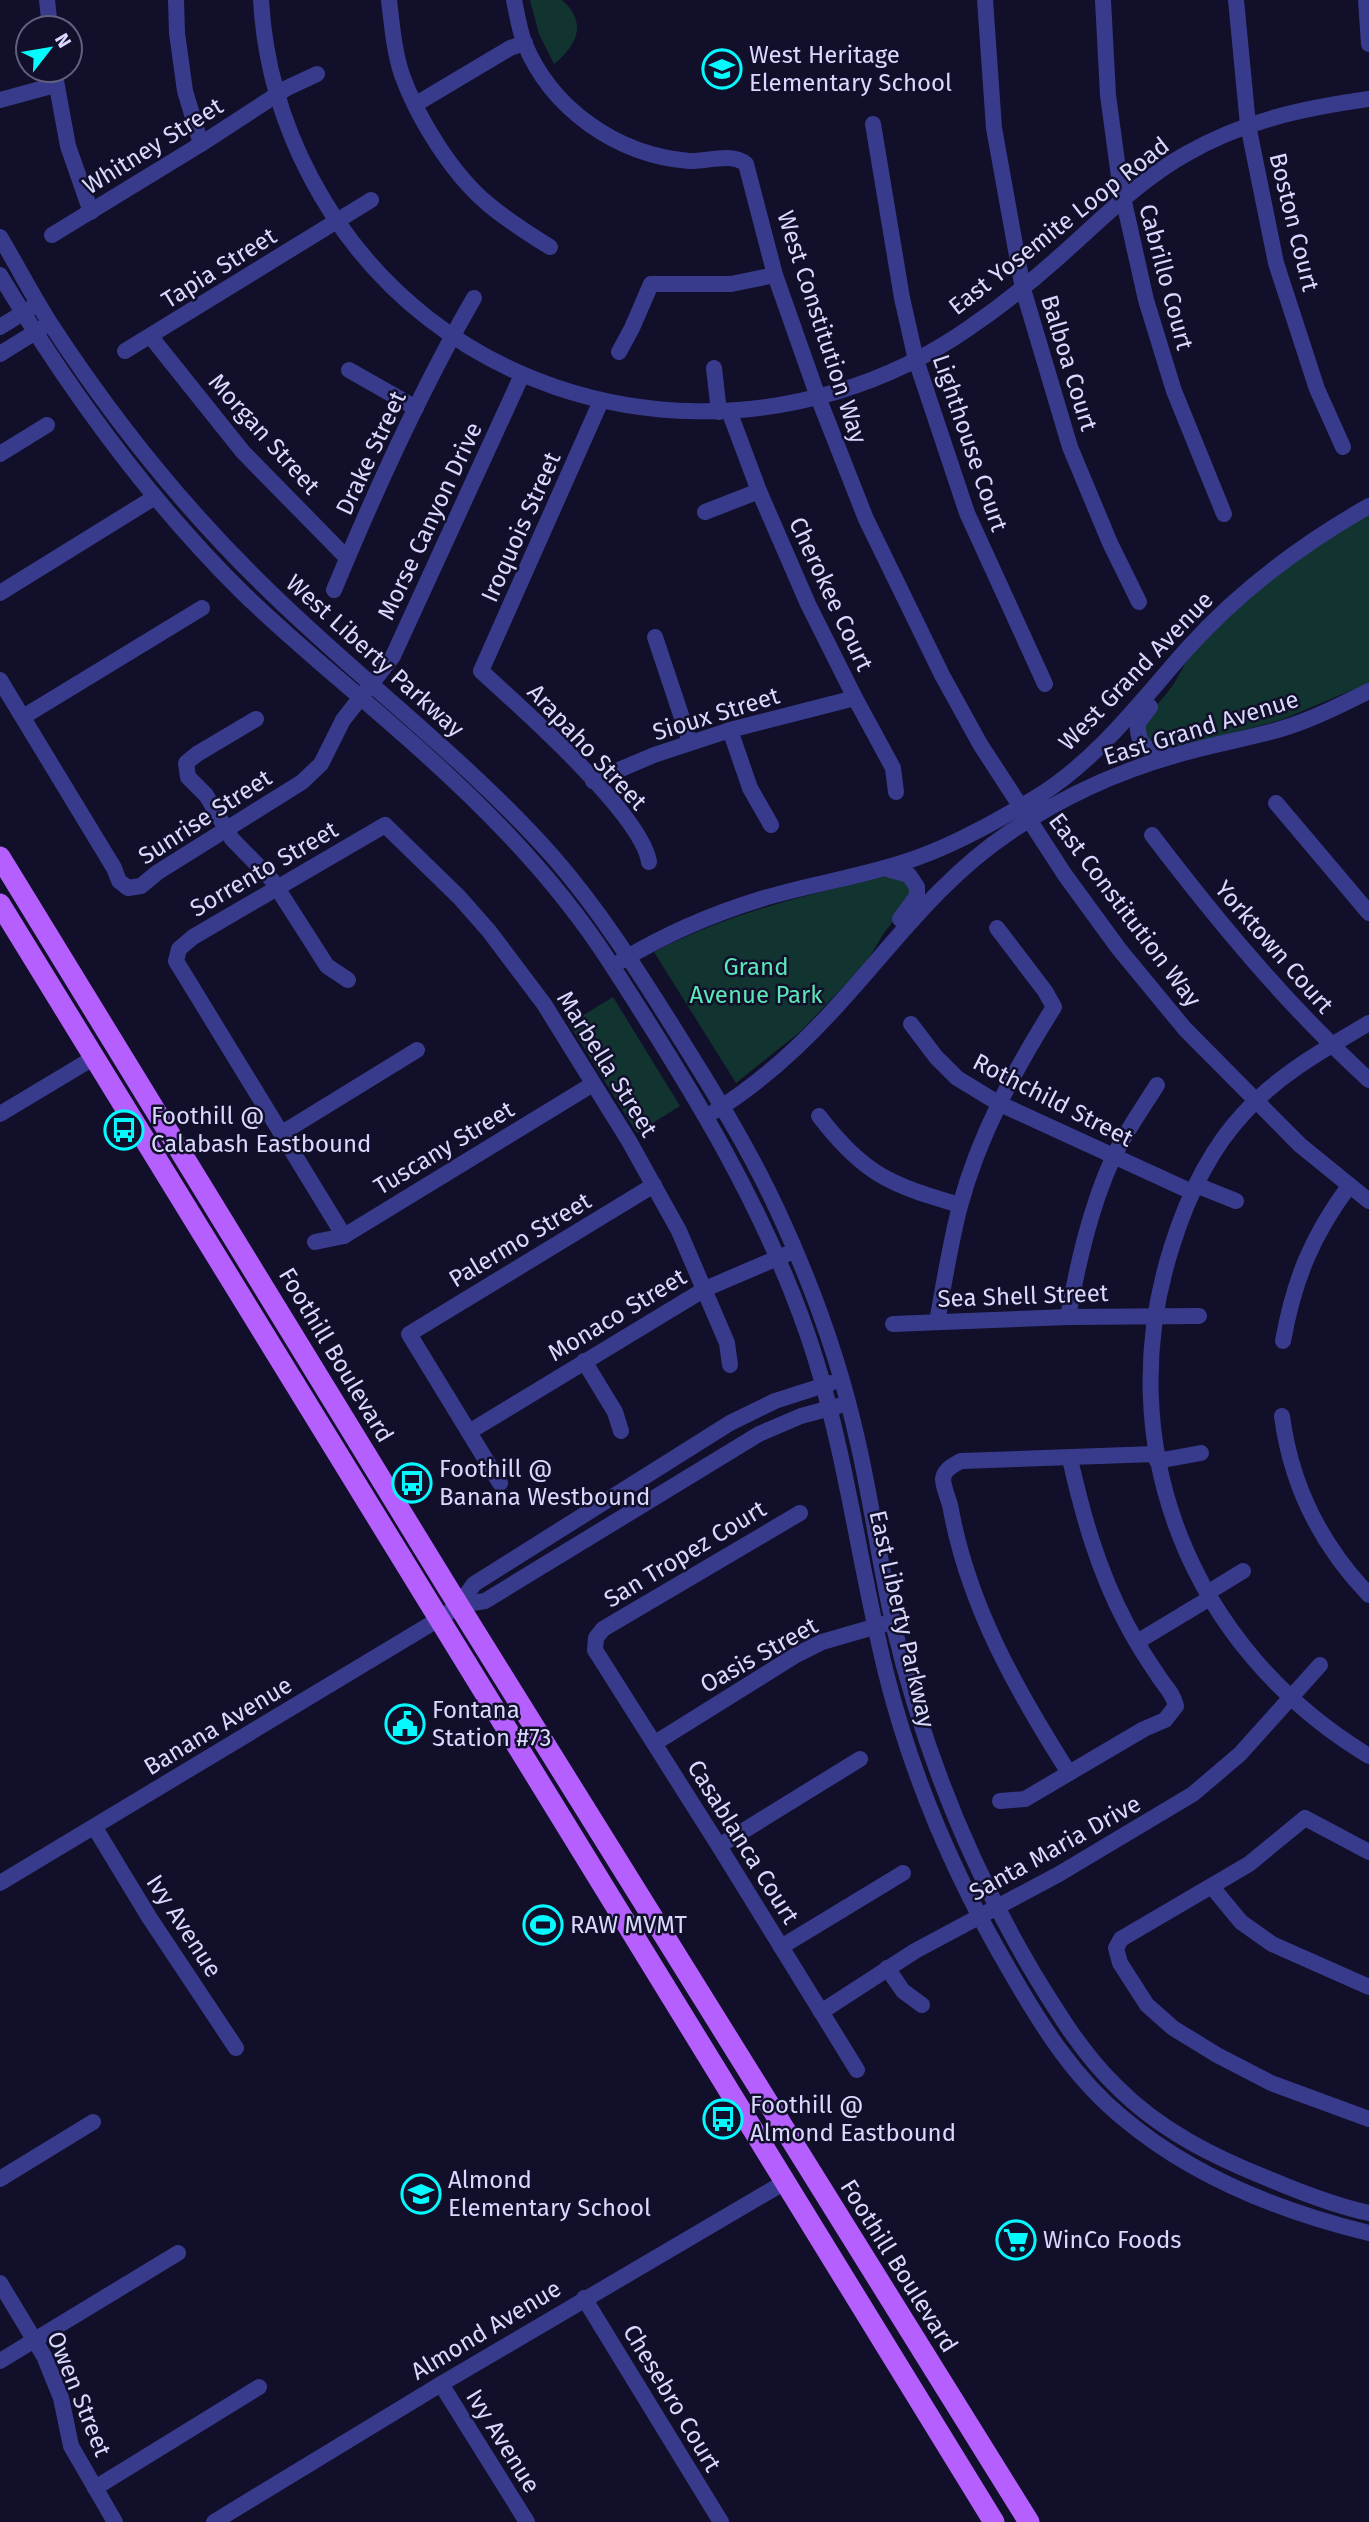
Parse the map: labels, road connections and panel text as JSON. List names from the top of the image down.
{
  "streets": {
    "main road": ["Foothill Boulevard"],
    "street": [
      "Whitney Street",
      "Boston Court",
      "East Yosemite Loop Road",
      "Tapia Street",
      "Cabrillo Court",
      "West Constitution Way",
      "Balboa Court",
      "Morgan Street",
      "Lighthouse Court",
      "Drake Street",
      "Morse Canyon Drive",
      "Iroquois Street",
      "Cherokee Court",
      "West Liberty Parkway",
      "West Grand Avenue",
      "Sioux Street",
      "East Grand Avenue",
      "Arapaho Street",
      "Sunrise Street",
      "Sorrento Street",
      "East Constitution Way",
      "Yorktown Court",
      "Marbella Street",
      "Rothchild Street",
      "Tuscany Street",
      "Palermo Street",
      "Sea Shell Street",
      "Monaco Street",
      "San Tropez Court",
      "East Liberty Parkway",
      "Oasis Street",
      "Banana Avenue",
      "Casablanca Court",
      "Santa Maria Drive",
      "Ivy Avenue",
      "Almond Avenue",
      "Owen Street",
      "Chesebro Court"
    ]
  },
  "crossings": [
    ["Whitney Street", "East Yosemite Loop Road"],
    ["Boston Court", "East Yosemite Loop Road"],
    ["East Yosemite Loop Road", "Tapia Street"],
    ["East Yosemite Loop Road", "Cabrillo Court"],
    ["East Yosemite Loop Road", "West Constitution Way"],
    ["East Yosemite Loop Road", "Balboa Court"],
    ["East Yosemite Loop Road", "Lighthouse Court"],
    ["East Yosemite Loop Road", "Drake Street"],
    ["East Yosemite Loop Road", "Morse Canyon Drive"],
    ["East Yosemite Loop Road", "Iroquois Street"],
    ["East Yosemite Loop Road", "Cherokee Court"],
    ["Tapia Street", "Morgan Street"],
    ["West Constitution Way", "East Constitution Way"],
    ["Morgan Street", "Drake Street"],
    ["Morse Canyon Drive", "West Liberty Parkway"],
    ["Morse Canyon Drive", "Sunrise Street"],
    ["Iroquois Street", "Arapaho Street"],
    ["Cherokee Court", "Sioux Street"],
    ["West Liberty Parkway", "West Grand Avenue"],
    ["West Liberty Parkway", "East Grand Avenue"],
    ["West Liberty Parkway", "Sunrise Street"],
    ["West Liberty Parkway", "East Liberty Parkway"],
    ["West Grand Avenue", "East Constitution Way"],
    ["Sioux Street", "Arapaho Street"],
    ["East Grand Avenue", "East Constitution Way"],
    ["East Grand Avenue", "East Liberty Parkway"],
    ["Sorrento Street", "Marbella Street"],
    ["Marbella Street", "Tuscany Street"],
    ["Marbella Street", "Palermo Street"],
    ["Marbella Street", "Monaco Street"],
    ["Palermo Street", "Monaco Street"],
    ["Monaco Street", "East Liberty Parkway"],
    ["Foothill Boulevard", "Banana Avenue"],
    ["Foothill Boulevard", "Almond Avenue"],
    ["San Tropez Court", "Casablanca Court"],
    ["East Liberty Parkway", "Oasis Street"],
    ["East Liberty Parkway", "Banana Avenue"],
    ["East Liberty Parkway", "Santa Maria Drive"],
    ["Oasis Street", "Casablanca Court"],
    ["Banana Avenue", "Ivy Avenue"],
    ["Casablanca Court", "Santa Maria Drive"],
    ["Ivy Avenue", "Almond Avenue"],
    ["Almond Avenue", "Chesebro Court"]
  ],
  "parks": ["Grand Avenue Park"],
  "places": {
    "school or university": ["West Heritage Elementary School", "Almond Elementary School"],
    "bus stop": ["Foothill @ Calabash Eastbound", "Foothill @ Banana Westbound", "Foothill @ Almond Eastbound"],
    "public building": ["Fontana Station #73"],
    "sports": ["RAW MVMT"],
    "supermarket": ["WinCo Foods"]
  },
  "north": "top right"
}
